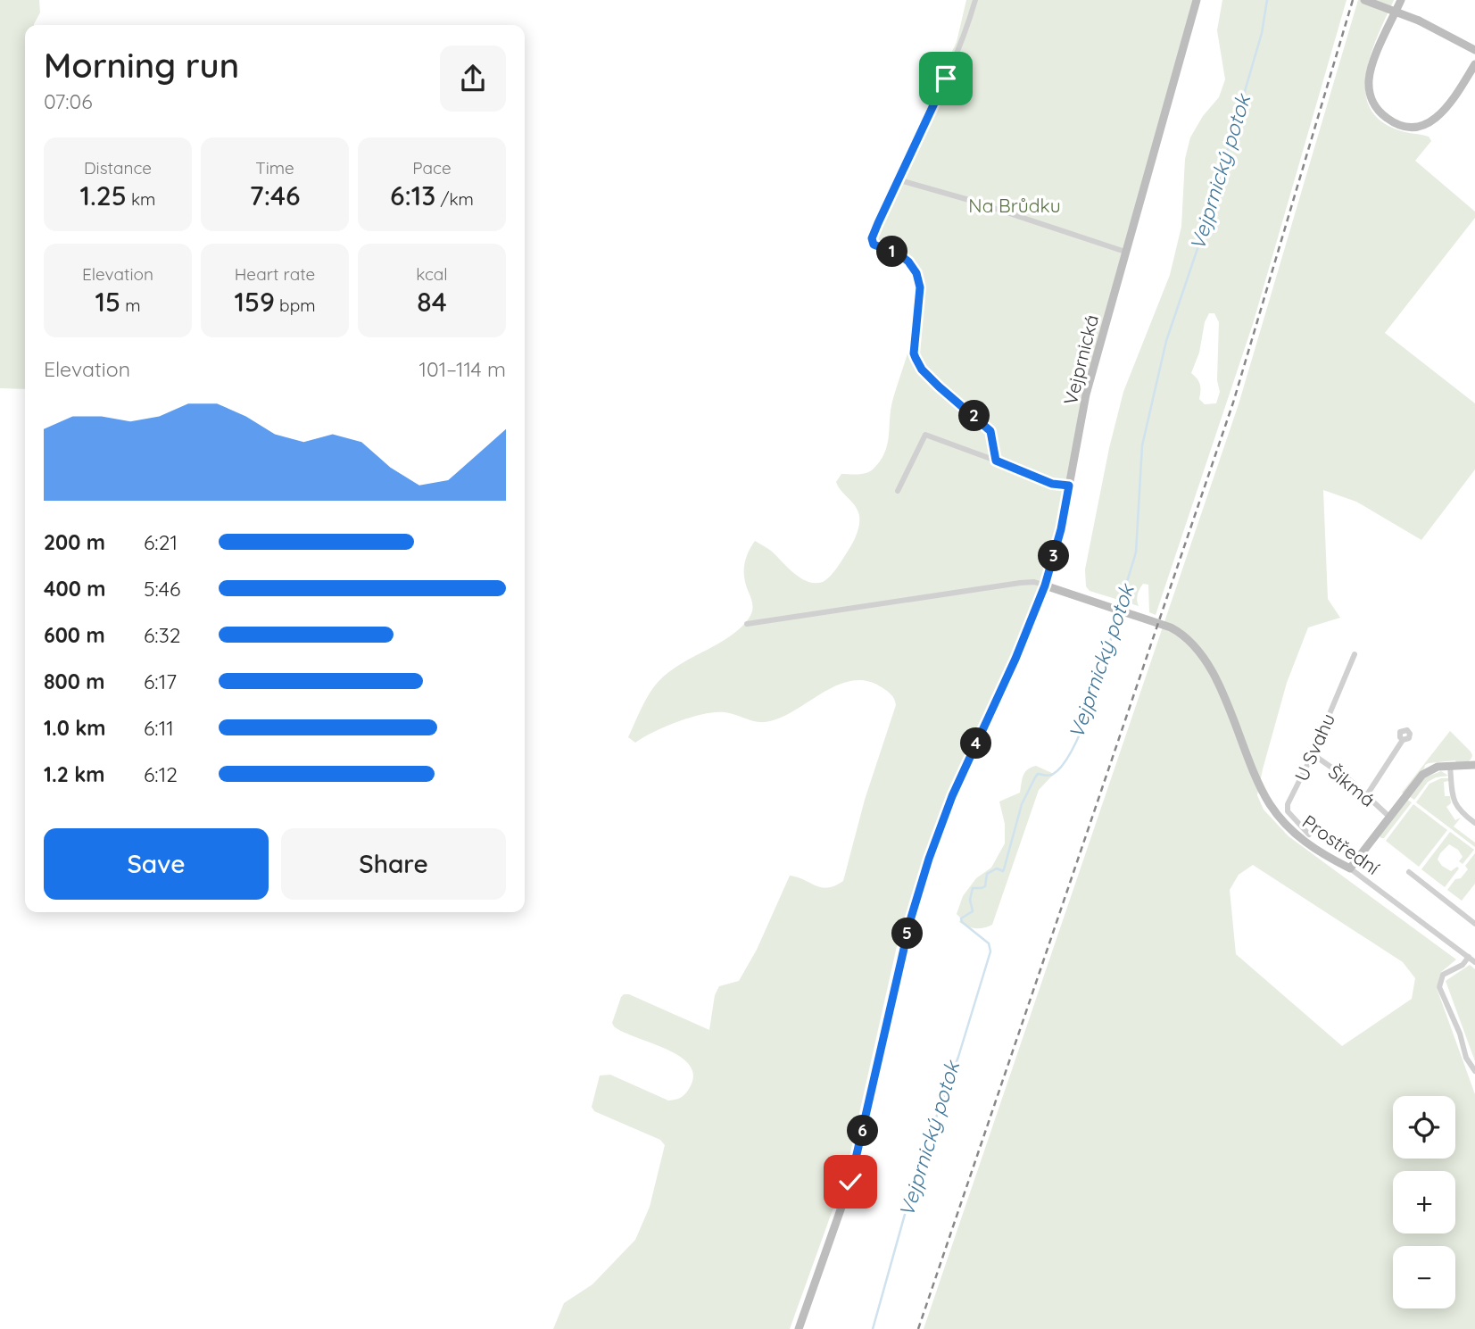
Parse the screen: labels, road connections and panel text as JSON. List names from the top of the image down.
{
  "streets": {
    "main road": ["Vejprnická", "Prostřední"],
    "street": ["U Svahu", "Šikmá"]
  },
  "crossings": [
    ["Vejprnická", "Prostřední"],
    ["U Svahu", "Šikmá"]
  ],
  "water": ["Vejprnický potok"],
  "parks": ["Na Brůdku"],
  "page": {
    "heading": ["Morning run", "07:06"],
    "stats": [
      ["Distance", "1.25 km"],
      ["Time", "7:46"],
      ["Pace", "6:13 /km"],
      ["Elevation", "15 m"],
      ["Heart rate", "159 bpm"],
      ["kcal", "84"]
    ],
    "pins": [
      "1",
      "2",
      "3",
      "4",
      "5",
      "6"
    ],
    "chart": ["Elevation", "101–114 m"],
    "list": [
      {
        "name": "200 m",
        "note": "6:21"
      },
      {
        "name": "400 m",
        "note": "5:46"
      },
      {
        "name": "600 m",
        "note": "6:32"
      },
      {
        "name": "800 m",
        "note": "6:17"
      },
      {
        "name": "1.0 km",
        "note": "6:11"
      },
      {
        "name": "1.2 km",
        "note": "6:12"
      }
    ],
    "buttons": ["Save", "Share"],
    "map_buttons": ["+", "−"]
  }
}
